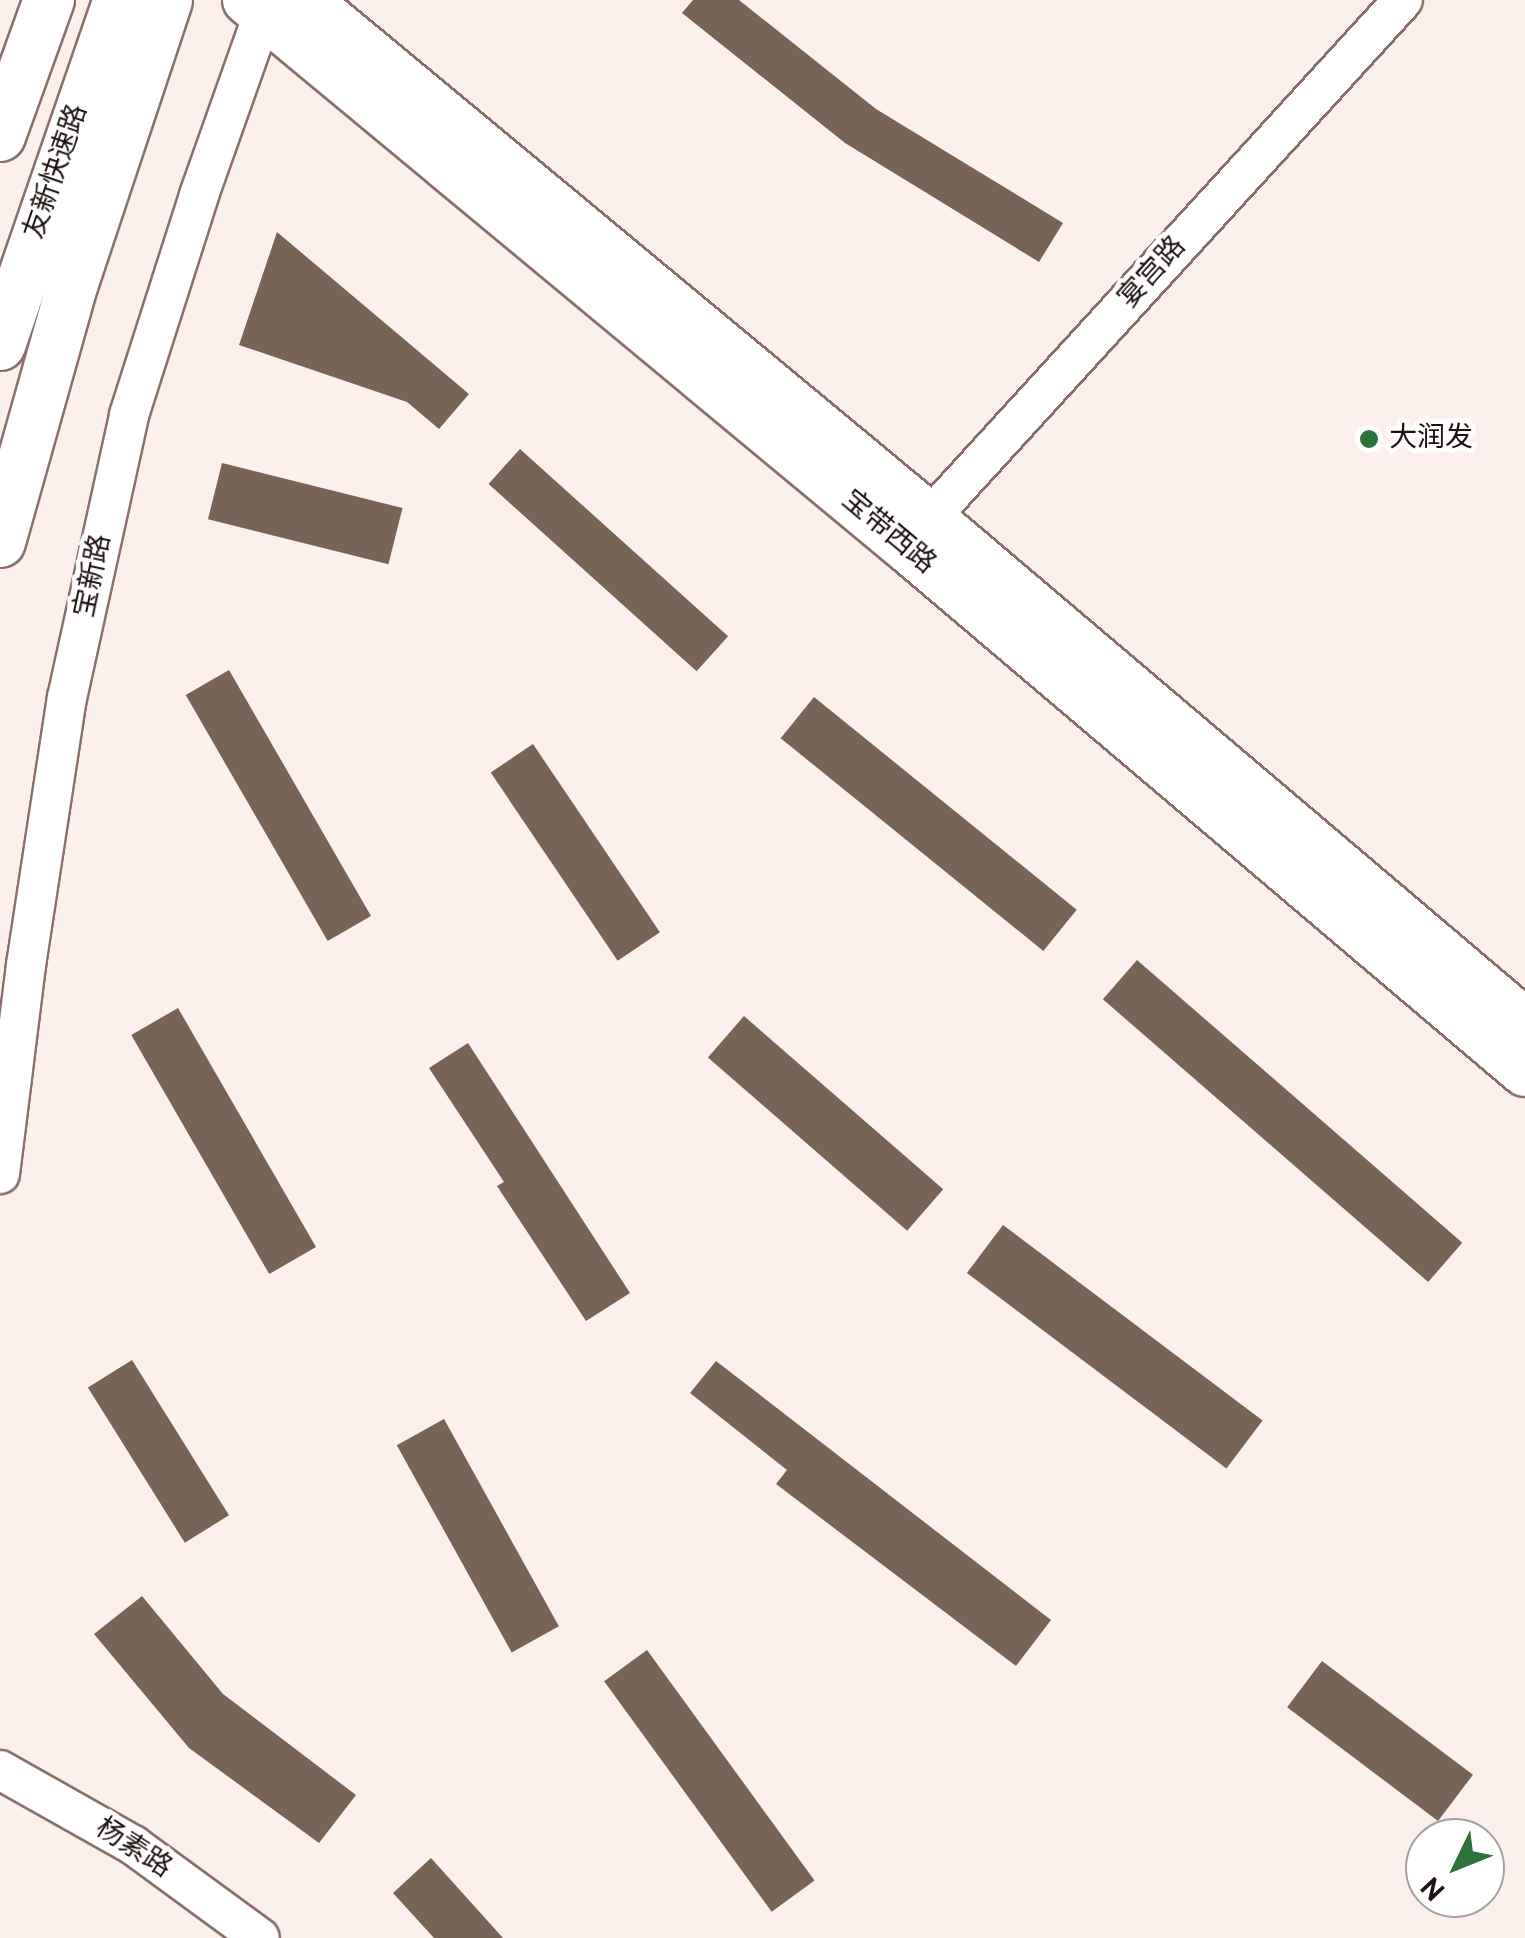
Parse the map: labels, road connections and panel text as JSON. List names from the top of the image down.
{
  "streets": {
    "highway": ["友新快速路"],
    "main road": ["宝带西路"],
    "street": ["宴宫路", "宝新路", "杨素路"]
  },
  "crossings": [
    ["宴宫路", "宝带西路"],
    ["宝带西路", "宝新路"]
  ],
  "places": ["大润发"],
  "north": "bottom left"
}
